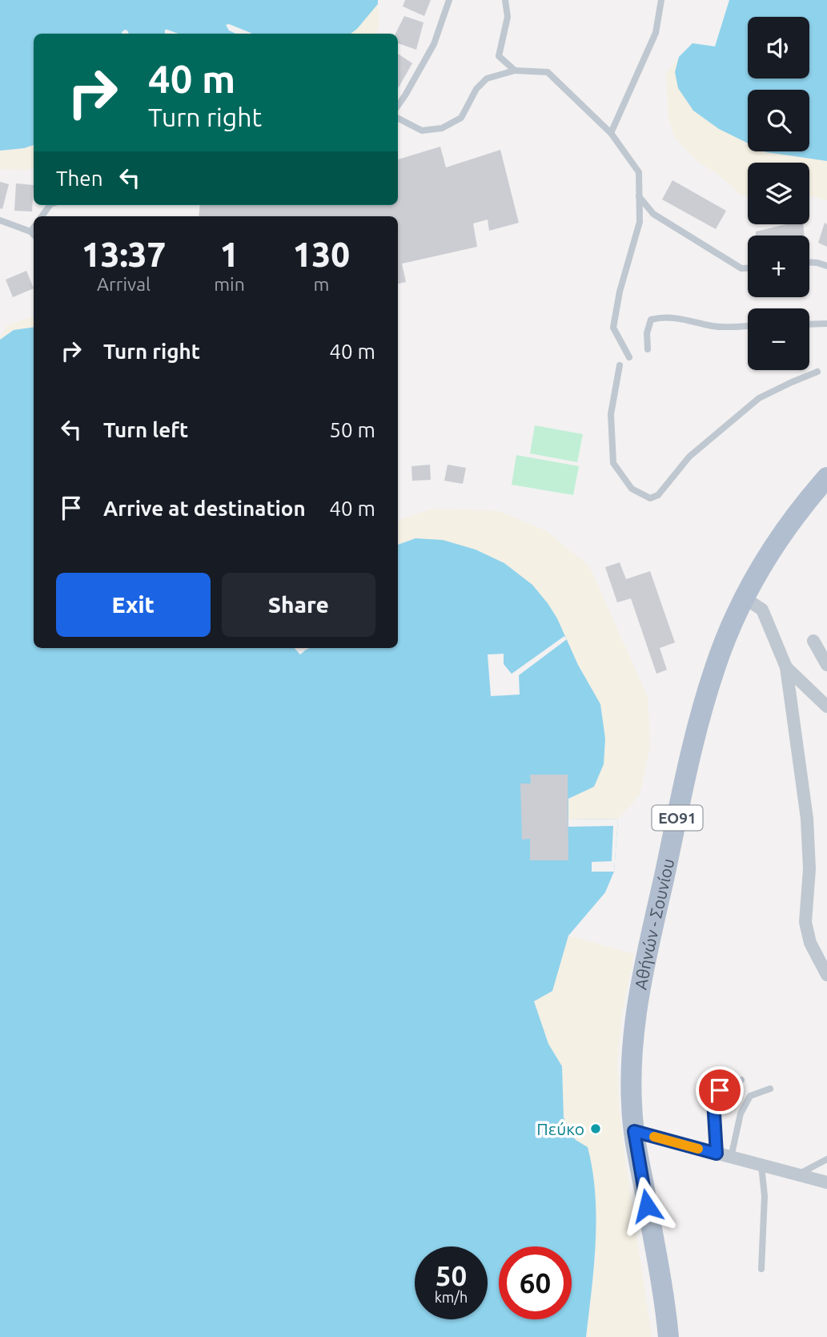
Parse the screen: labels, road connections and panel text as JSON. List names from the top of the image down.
{
  "streets": {
    "main road": ["ΕΟ91", "Αθήνών - Σουνίου"]
  },
  "places": ["Πεύκο"],
  "page": {
    "map_buttons": ["+", "−"],
    "turn": ["40 m", "Turn right"],
    "then": "Then",
    "eta": [
      "13:37",
      "Arrival",
      "1",
      "min",
      "130",
      "m"
    ],
    "list": [
      {
        "name": "Turn right",
        "value": "40 m"
      },
      {
        "name": "Turn left",
        "value": "50 m"
      },
      {
        "name": "Arrive at destination",
        "value": "40 m"
      }
    ],
    "buttons": ["Exit", "Share"],
    "speed": "50 km/h",
    "limit": "60"
  }
}
